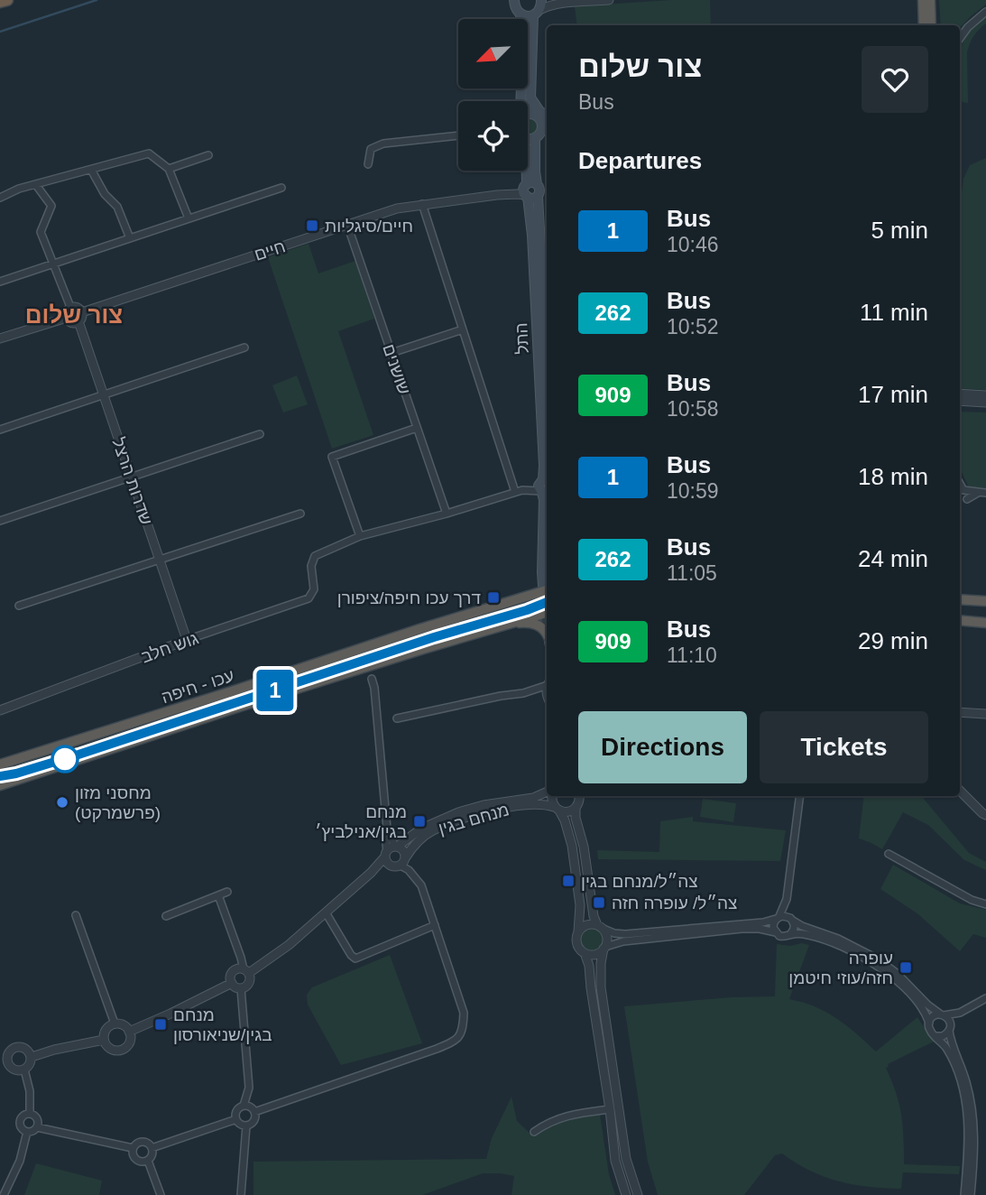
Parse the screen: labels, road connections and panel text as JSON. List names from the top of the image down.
{
  "streets": {
    "highway": ["עכו - חיפה"],
    "main road": ["התל"],
    "street": [
      "חיים",
      "שושנים",
      "שדרות הרצל",
      "גוש חלב",
      "מנחם בגין"
    ]
  },
  "crossings": [
    ["חיים", "התל"],
    ["חיים", "שושנים"],
    ["חיים", "שדרות הרצל"],
    ["שדרות הרצל", "גוש חלב"]
  ],
  "districts": ["צור שלום"],
  "places": {
    "transit": [
      "חיים/סיגליות",
      "דרך עכו חיפה/ציפורן",
      "מנחם בגין/אנילביץ׳",
      "צה״ל/מנחם בגין",
      "צה״ל/ עופרה חזה",
      "עופרה חזה/עוזי חיטמן",
      "מנחם בגין/שניאורסון"
    ],
    "other": ["מחסני מזון (פרשמרקט)"]
  },
  "lines": ["bus line 1"],
  "north": "bottom left",
  "page": {
    "on_map": "1",
    "heading": [
      ["צור שלום", "Bus"],
      "Departures"
    ],
    "list": [
      {
        "mark": "1",
        "name": "Bus",
        "note": "10:46",
        "value": "5 min"
      },
      {
        "mark": "262",
        "name": "Bus",
        "note": "10:52",
        "value": "11 min"
      },
      {
        "mark": "909",
        "name": "Bus",
        "note": "10:58",
        "value": "17 min"
      },
      {
        "mark": "1",
        "name": "Bus",
        "note": "10:59",
        "value": "18 min"
      },
      {
        "mark": "262",
        "name": "Bus",
        "note": "11:05",
        "value": "24 min"
      },
      {
        "mark": "909",
        "name": "Bus",
        "note": "11:10",
        "value": "29 min"
      }
    ],
    "buttons": ["Directions", "Tickets"]
  }
}
